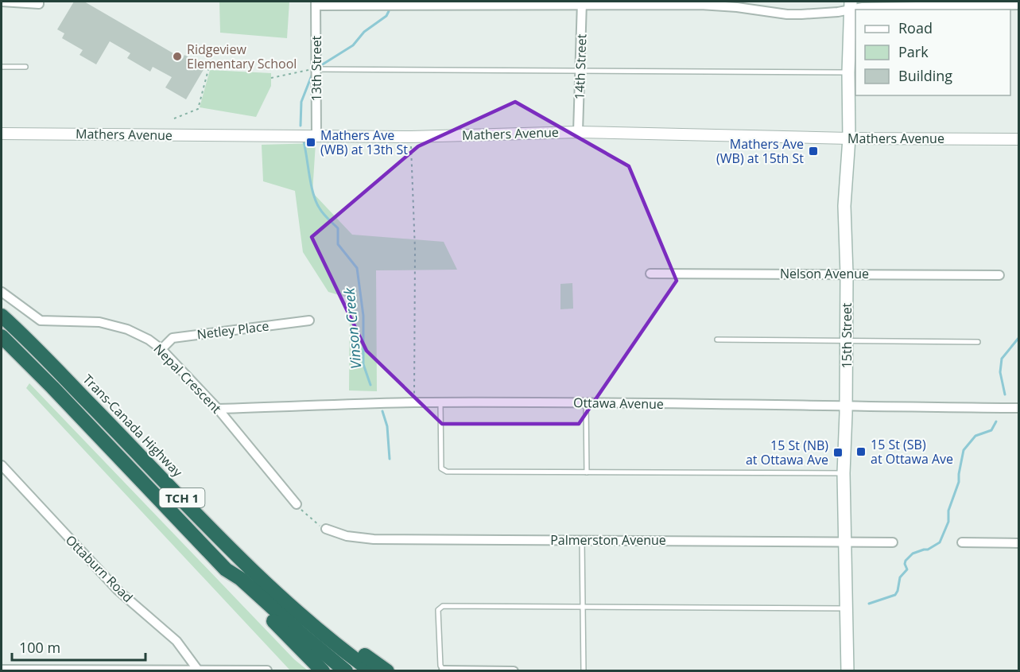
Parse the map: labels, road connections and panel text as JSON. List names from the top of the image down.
{
  "streets": {
    "highway": ["Trans-Canada Highway", "TCH 1"],
    "main road": ["15th Street"],
    "street": [
      "14th Street",
      "13th Street",
      "Mathers Avenue",
      "Nelson Avenue",
      "Netley Place",
      "Nepal Crescent",
      "Ottawa Avenue",
      "Palmerston Avenue",
      "Ottaburn Road"
    ]
  },
  "crossings": [
    ["14th Street", "Mathers Avenue"],
    ["13th Street", "Mathers Avenue"],
    ["Mathers Avenue", "15th Street"],
    ["Nelson Avenue", "15th Street"],
    ["Netley Place", "Nepal Crescent"],
    ["15th Street", "Ottawa Avenue"],
    ["15th Street", "Palmerston Avenue"],
    ["Nepal Crescent", "Ottawa Avenue"]
  ],
  "water": ["Vinson Creek"],
  "places": {
    "other": ["Ridgeview Elementary School"],
    "transit": [
      "Mathers Ave (WB) at 13th St",
      "Mathers Ave (WB) at 15th St",
      "15 St (SB) at Ottawa Ave",
      "15 St (NB) at Ottawa Ave"
    ]
  },
  "legend": ["Road", "Park", "Building"],
  "scale_bar": "100 m"
}
